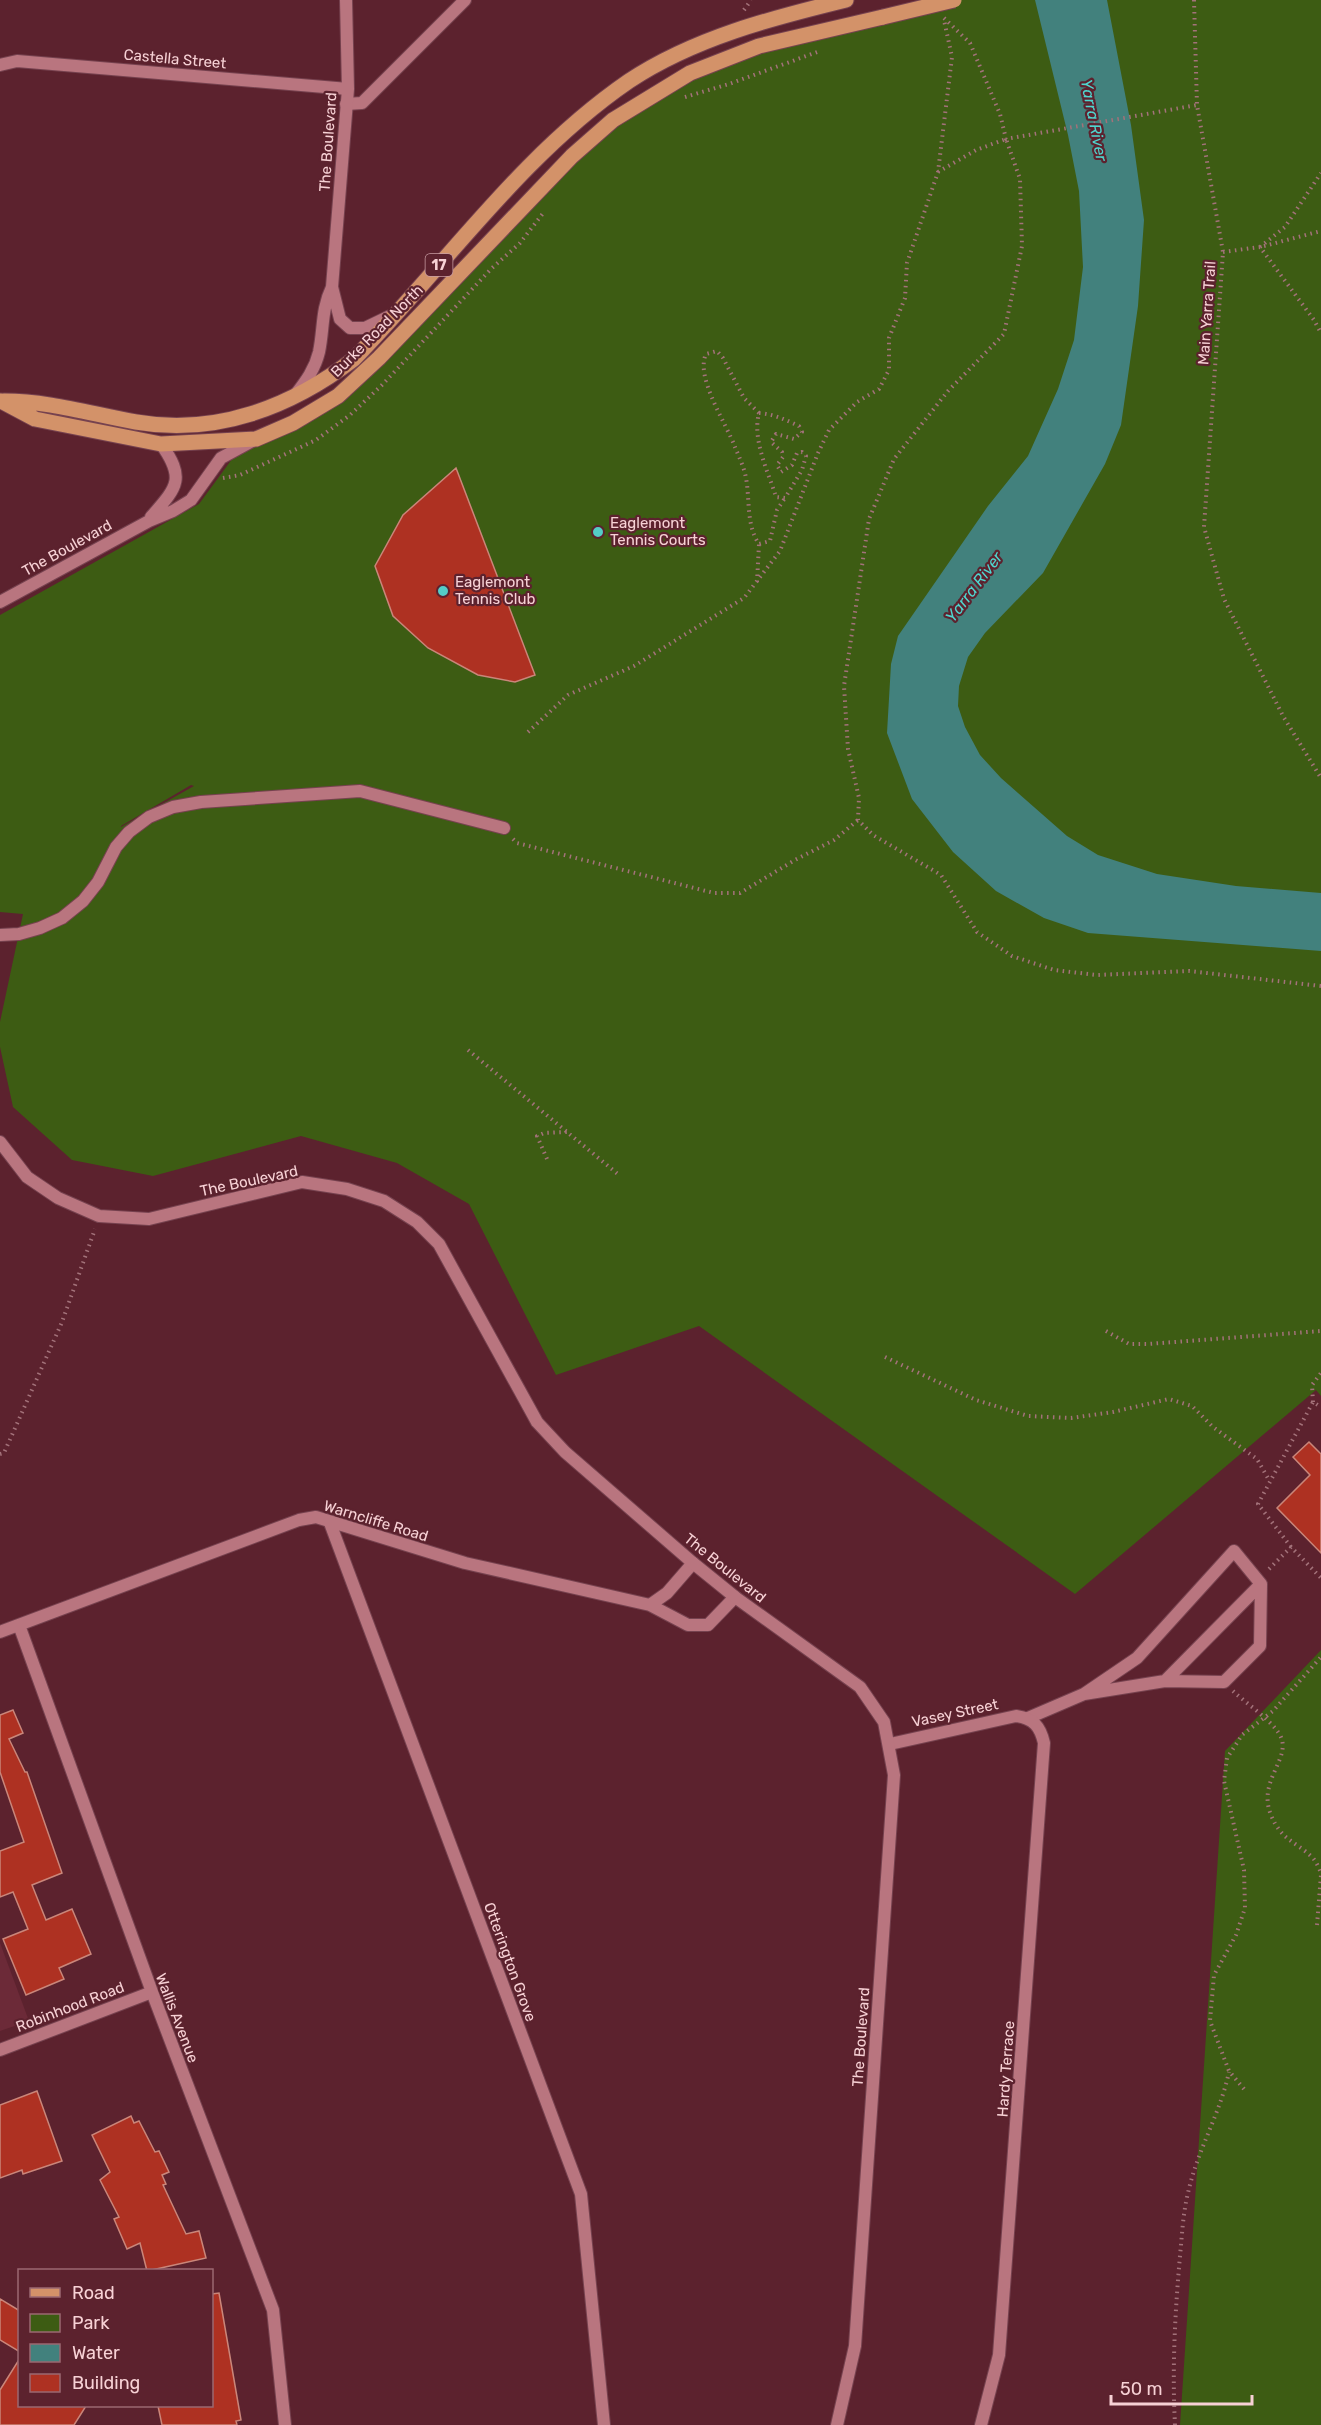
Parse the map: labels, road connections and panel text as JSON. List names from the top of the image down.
{
  "streets": {
    "main road": ["17", "Burke Road North"],
    "street": [
      "Castella Street",
      "The Boulevard",
      "Warncliffe Road",
      "Vasey Street",
      "Otterington Grove",
      "Robinhood Road",
      "Wallis Avenue",
      "Hardy Terrace"
    ],
    "path": ["Main Yarra Trail"]
  },
  "crossings": [
    ["Castella Street", "The Boulevard"],
    ["The Boulevard", "Burke Road North"],
    ["The Boulevard", "Warncliffe Road"],
    ["The Boulevard", "Vasey Street"],
    ["Warncliffe Road", "Otterington Grove"],
    ["Warncliffe Road", "Wallis Avenue"],
    ["Vasey Street", "Hardy Terrace"],
    ["Robinhood Road", "Wallis Avenue"]
  ],
  "water": ["Yarra River"],
  "places": ["Eaglemont Tennis Courts", "Eaglemont Tennis Club"],
  "legend": [
    "Road",
    "Park",
    "Water",
    "Building"
  ],
  "scale_bar": "50 m"
}
